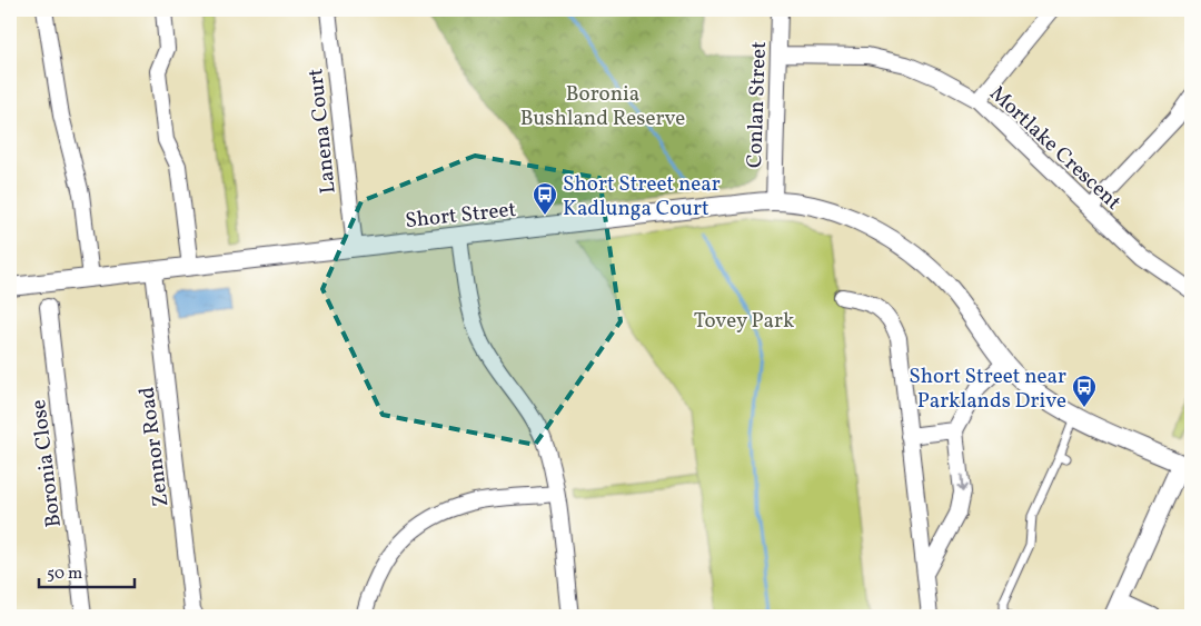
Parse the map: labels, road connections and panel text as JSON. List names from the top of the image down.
{
  "streets": {
    "street": [
      "Conlan Street",
      "Lanena Court",
      "Mortlake Crescent",
      "Short Street",
      "Zennor Road",
      "Boronia Close"
    ]
  },
  "crossings": [
    ["Conlan Street", "Mortlake Crescent"],
    ["Conlan Street", "Short Street"],
    ["Lanena Court", "Short Street"],
    ["Short Street", "Zennor Road"]
  ],
  "parks": ["Boronia Bushland Reserve", "Tovey Park"],
  "places": {
    "bus stop": ["Short Street near Kadlunga Court", "Short Street near Parklands Drive"]
  },
  "scale_bar": "50 m"
}
